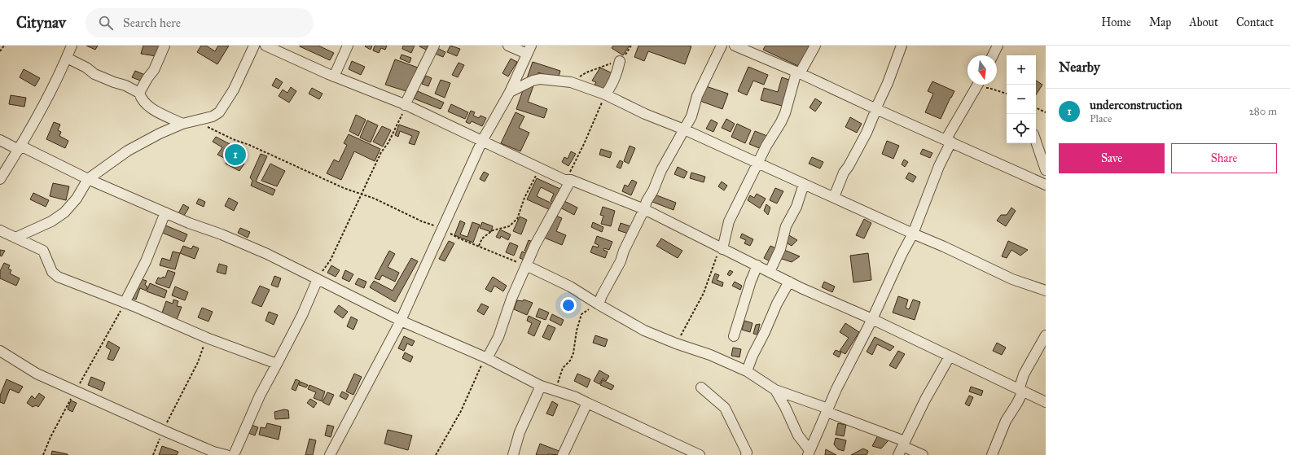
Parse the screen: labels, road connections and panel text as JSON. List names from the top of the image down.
{
  "north": "bottom",
  "page": {
    "header": "Citynav",
    "search": "Search here",
    "nav": [
      "Home",
      "Map",
      "About",
      "Contact"
    ],
    "heading": "Nearby",
    "map_buttons": ["+", "−"],
    "list": [
      {
        "mark": "1",
        "name": "underconstruction",
        "note": "Place",
        "value": "280 m"
      }
    ],
    "buttons": ["Save", "Share"],
    "pins": "1"
  }
}
